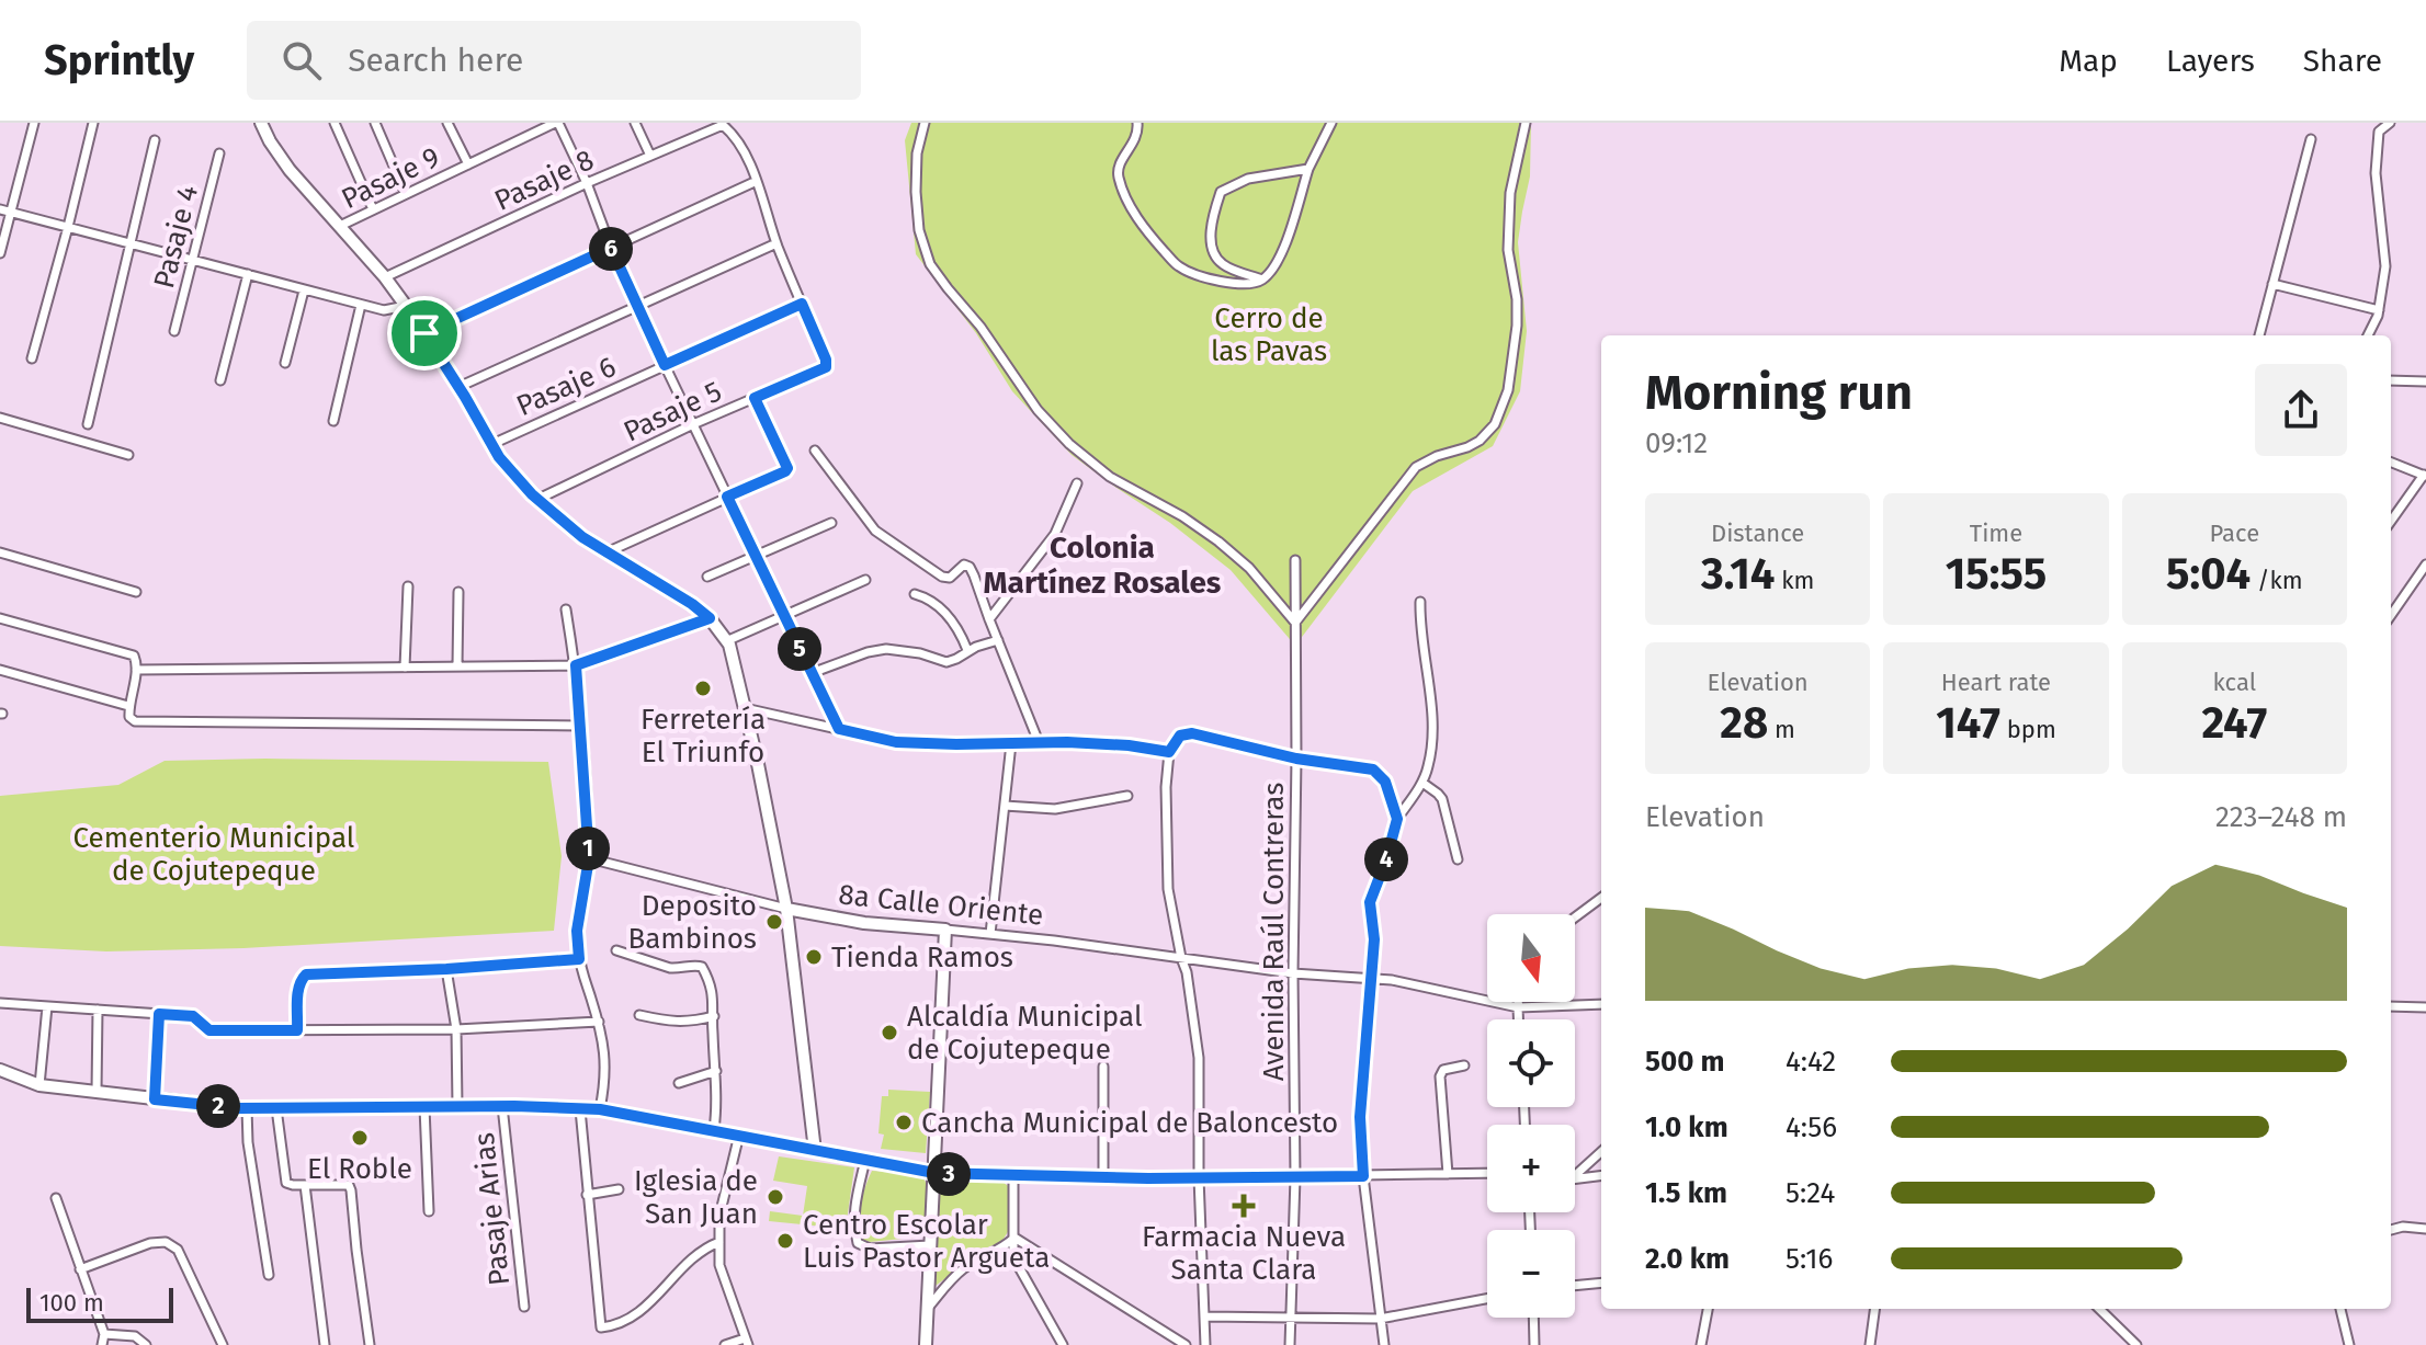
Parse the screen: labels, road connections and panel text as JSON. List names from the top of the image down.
{
  "streets": {
    "street": [
      "Pasaje 9",
      "Pasaje 8",
      "Pasaje 4",
      "Pasaje 6",
      "Pasaje 5",
      "8a Calle Oriente",
      "Avenida Raúl Contreras",
      "Pasaje Arias"
    ]
  },
  "crossings": [
    ["Pasaje 6", "Pasaje 5"],
    ["8a Calle Oriente", "Avenida Raúl Contreras"]
  ],
  "districts": ["Colonia Martínez Rosales"],
  "parks": ["Cerro de las Pavas", "Cementerio Municipal de Cojutepeque"],
  "places": {
    "other": [
      "Ferretería El Triunfo",
      "Deposito Bambinos",
      "Tienda Ramos",
      "Alcaldía Municipal de Cojutepeque",
      "Cancha Municipal de Baloncesto",
      "El Roble",
      "Iglesia de San Juan",
      "Centro Escolar Luis Pastor Argueta"
    ],
    "health": ["Farmacia Nueva Santa Clara"]
  },
  "scale_bar": "100 m",
  "north": "bottom",
  "page": {
    "header": "Sprintly",
    "search": "Search here",
    "nav": ["Map", "Layers", "Share"],
    "pins": [
      "6",
      "5",
      "1",
      "4",
      "2",
      "3"
    ],
    "heading": ["Morning run", "09:12"],
    "stats": [
      ["Distance", "3.14 km"],
      ["Time", "15:55"],
      ["Pace", "5:04 /km"],
      ["Elevation", "28 m"],
      ["Heart rate", "147 bpm"],
      ["kcal", "247"]
    ],
    "chart": ["Elevation", "223–248 m"],
    "map_buttons": ["+", "−"],
    "list": [
      {
        "name": "500 m",
        "note": "4:42"
      },
      {
        "name": "1.0 km",
        "note": "4:56"
      },
      {
        "name": "1.5 km",
        "note": "5:24"
      },
      {
        "name": "2.0 km",
        "note": "5:16"
      }
    ],
    "scale": "100 m"
  }
}
